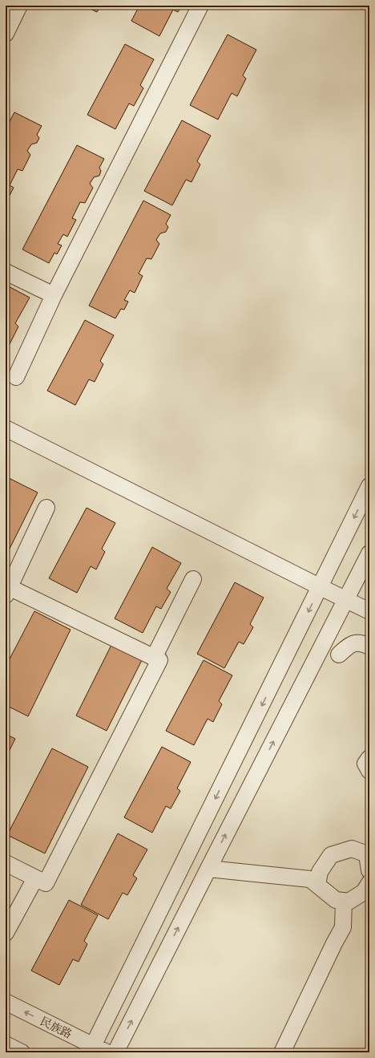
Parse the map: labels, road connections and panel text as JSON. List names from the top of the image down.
{
  "streets": {
    "street": ["民族路"]
  },
  "one_way": ["民族路"]
}
